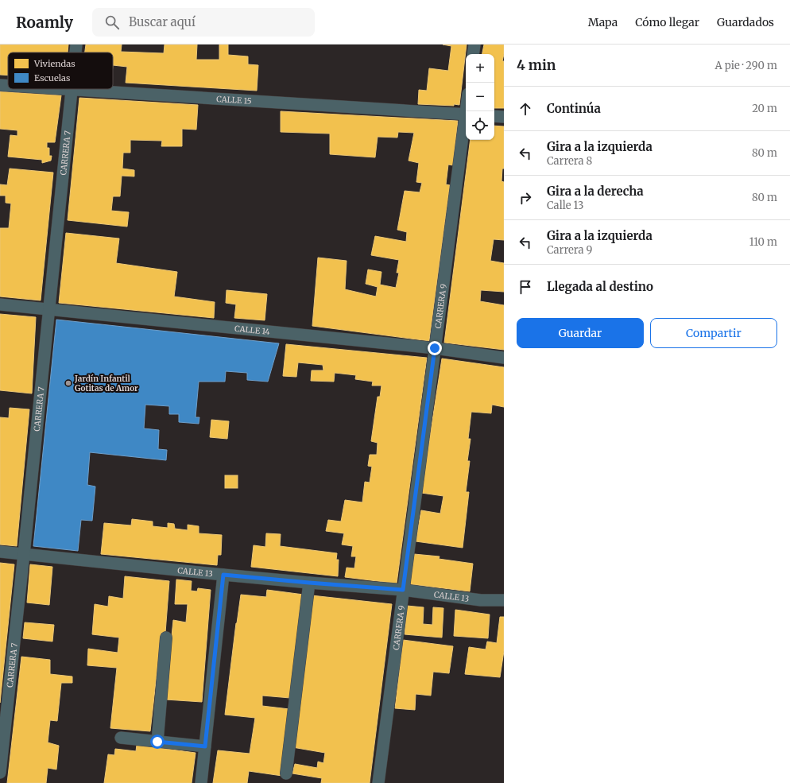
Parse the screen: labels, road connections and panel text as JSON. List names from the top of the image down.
{
  "streets": {
    "street": [
      "CALLE 15",
      "CARRERA 7",
      "CARRERA 9",
      "CALLE 14",
      "CALLE 13"
    ]
  },
  "crossings": [
    ["CALLE 15", "CARRERA 7"],
    ["CARRERA 7", "CALLE 14"],
    ["CARRERA 7", "CALLE 13"],
    ["CARRERA 9", "CALLE 14"],
    ["CARRERA 9", "CALLE 13"]
  ],
  "places": ["Jardín Infantil Gotitas de Amor"],
  "legend": ["Viviendas", "Escuelas"],
  "page": {
    "header": "Roamly",
    "search": "Buscar aquí",
    "nav": ["Mapa", "Cómo llegar", "Guardados"],
    "heading": ["4 min", "A pie · 290 m"],
    "map_buttons": ["+", "−"],
    "list": [
      ["Continúa", "20 m"],
      ["Gira a la izquierda", "Carrera 8", "80 m"],
      ["Gira a la derecha", "Calle 13", "80 m"],
      ["Gira a la izquierda", "Carrera 9", "110 m"],
      "Llegada al destino"
    ],
    "buttons": ["Guardar", "Compartir"]
  }
}
